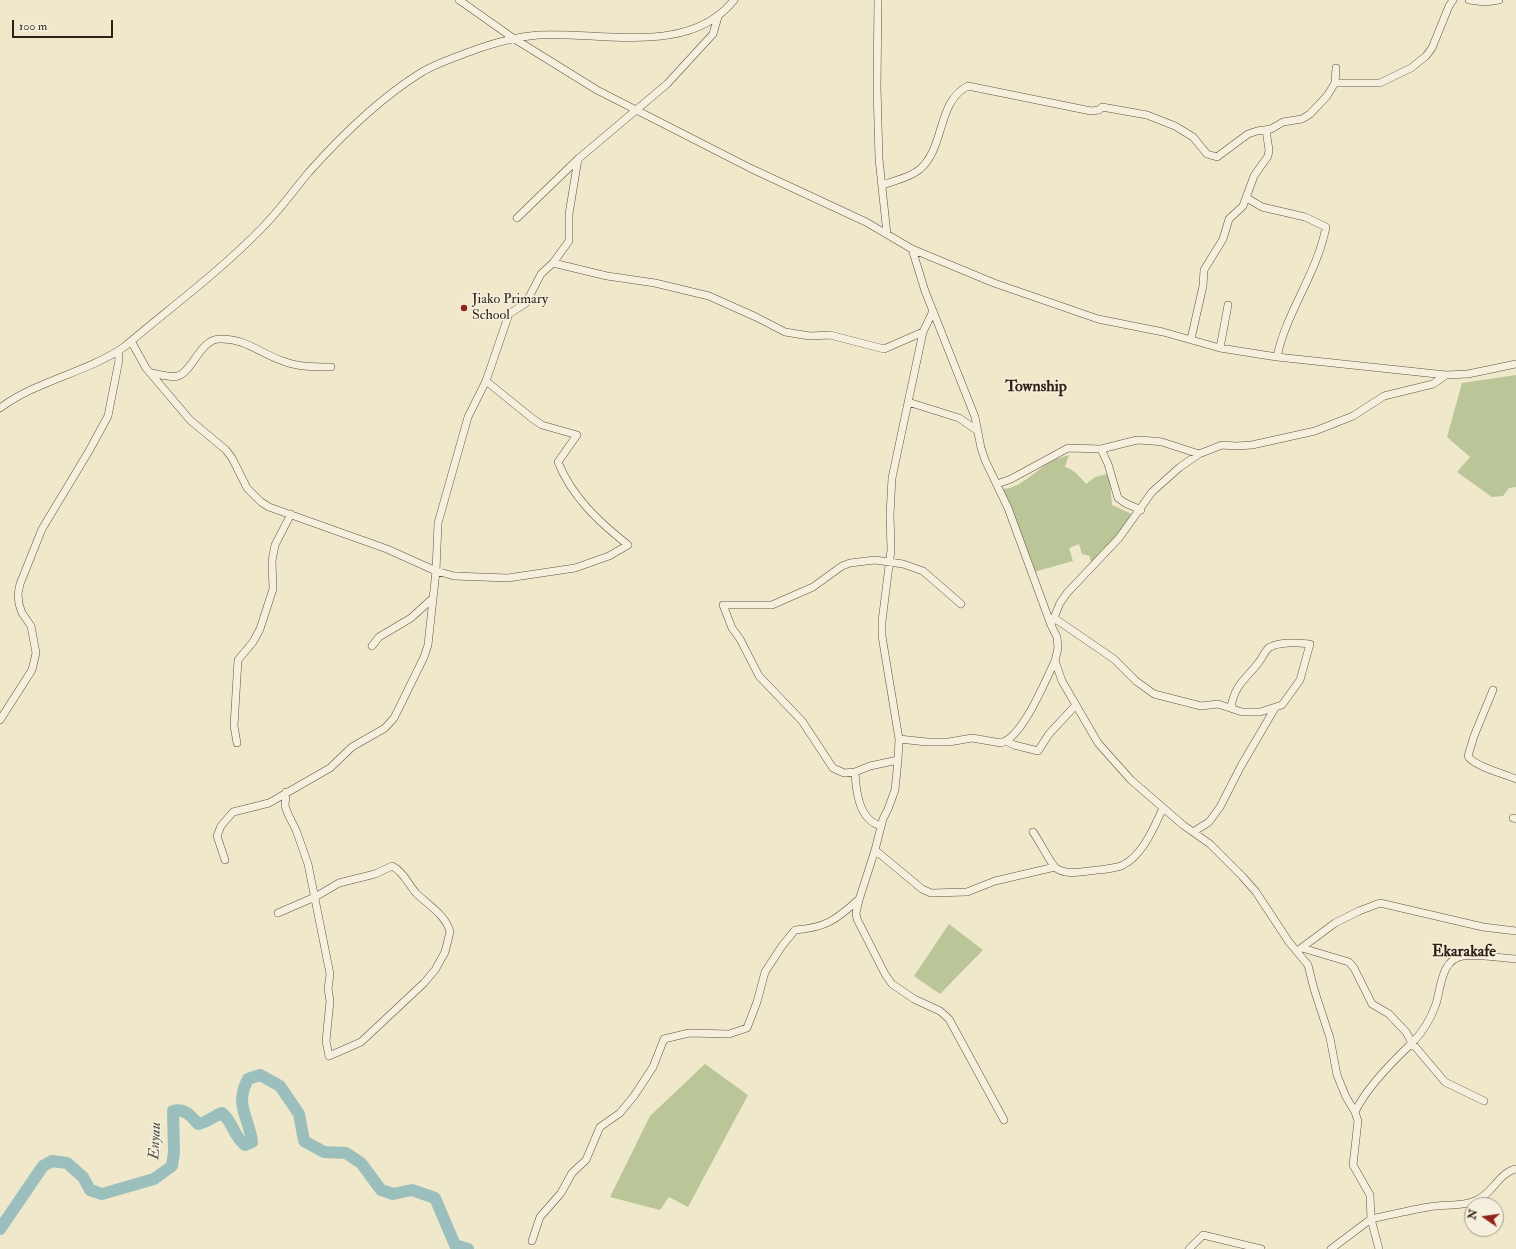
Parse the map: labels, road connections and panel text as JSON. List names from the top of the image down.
{
  "districts": ["Township", "Ekarakafe"],
  "water": ["Enyau"],
  "places": ["Jiako Primary School"],
  "scale_bar": "100 m",
  "north": "left"
}
